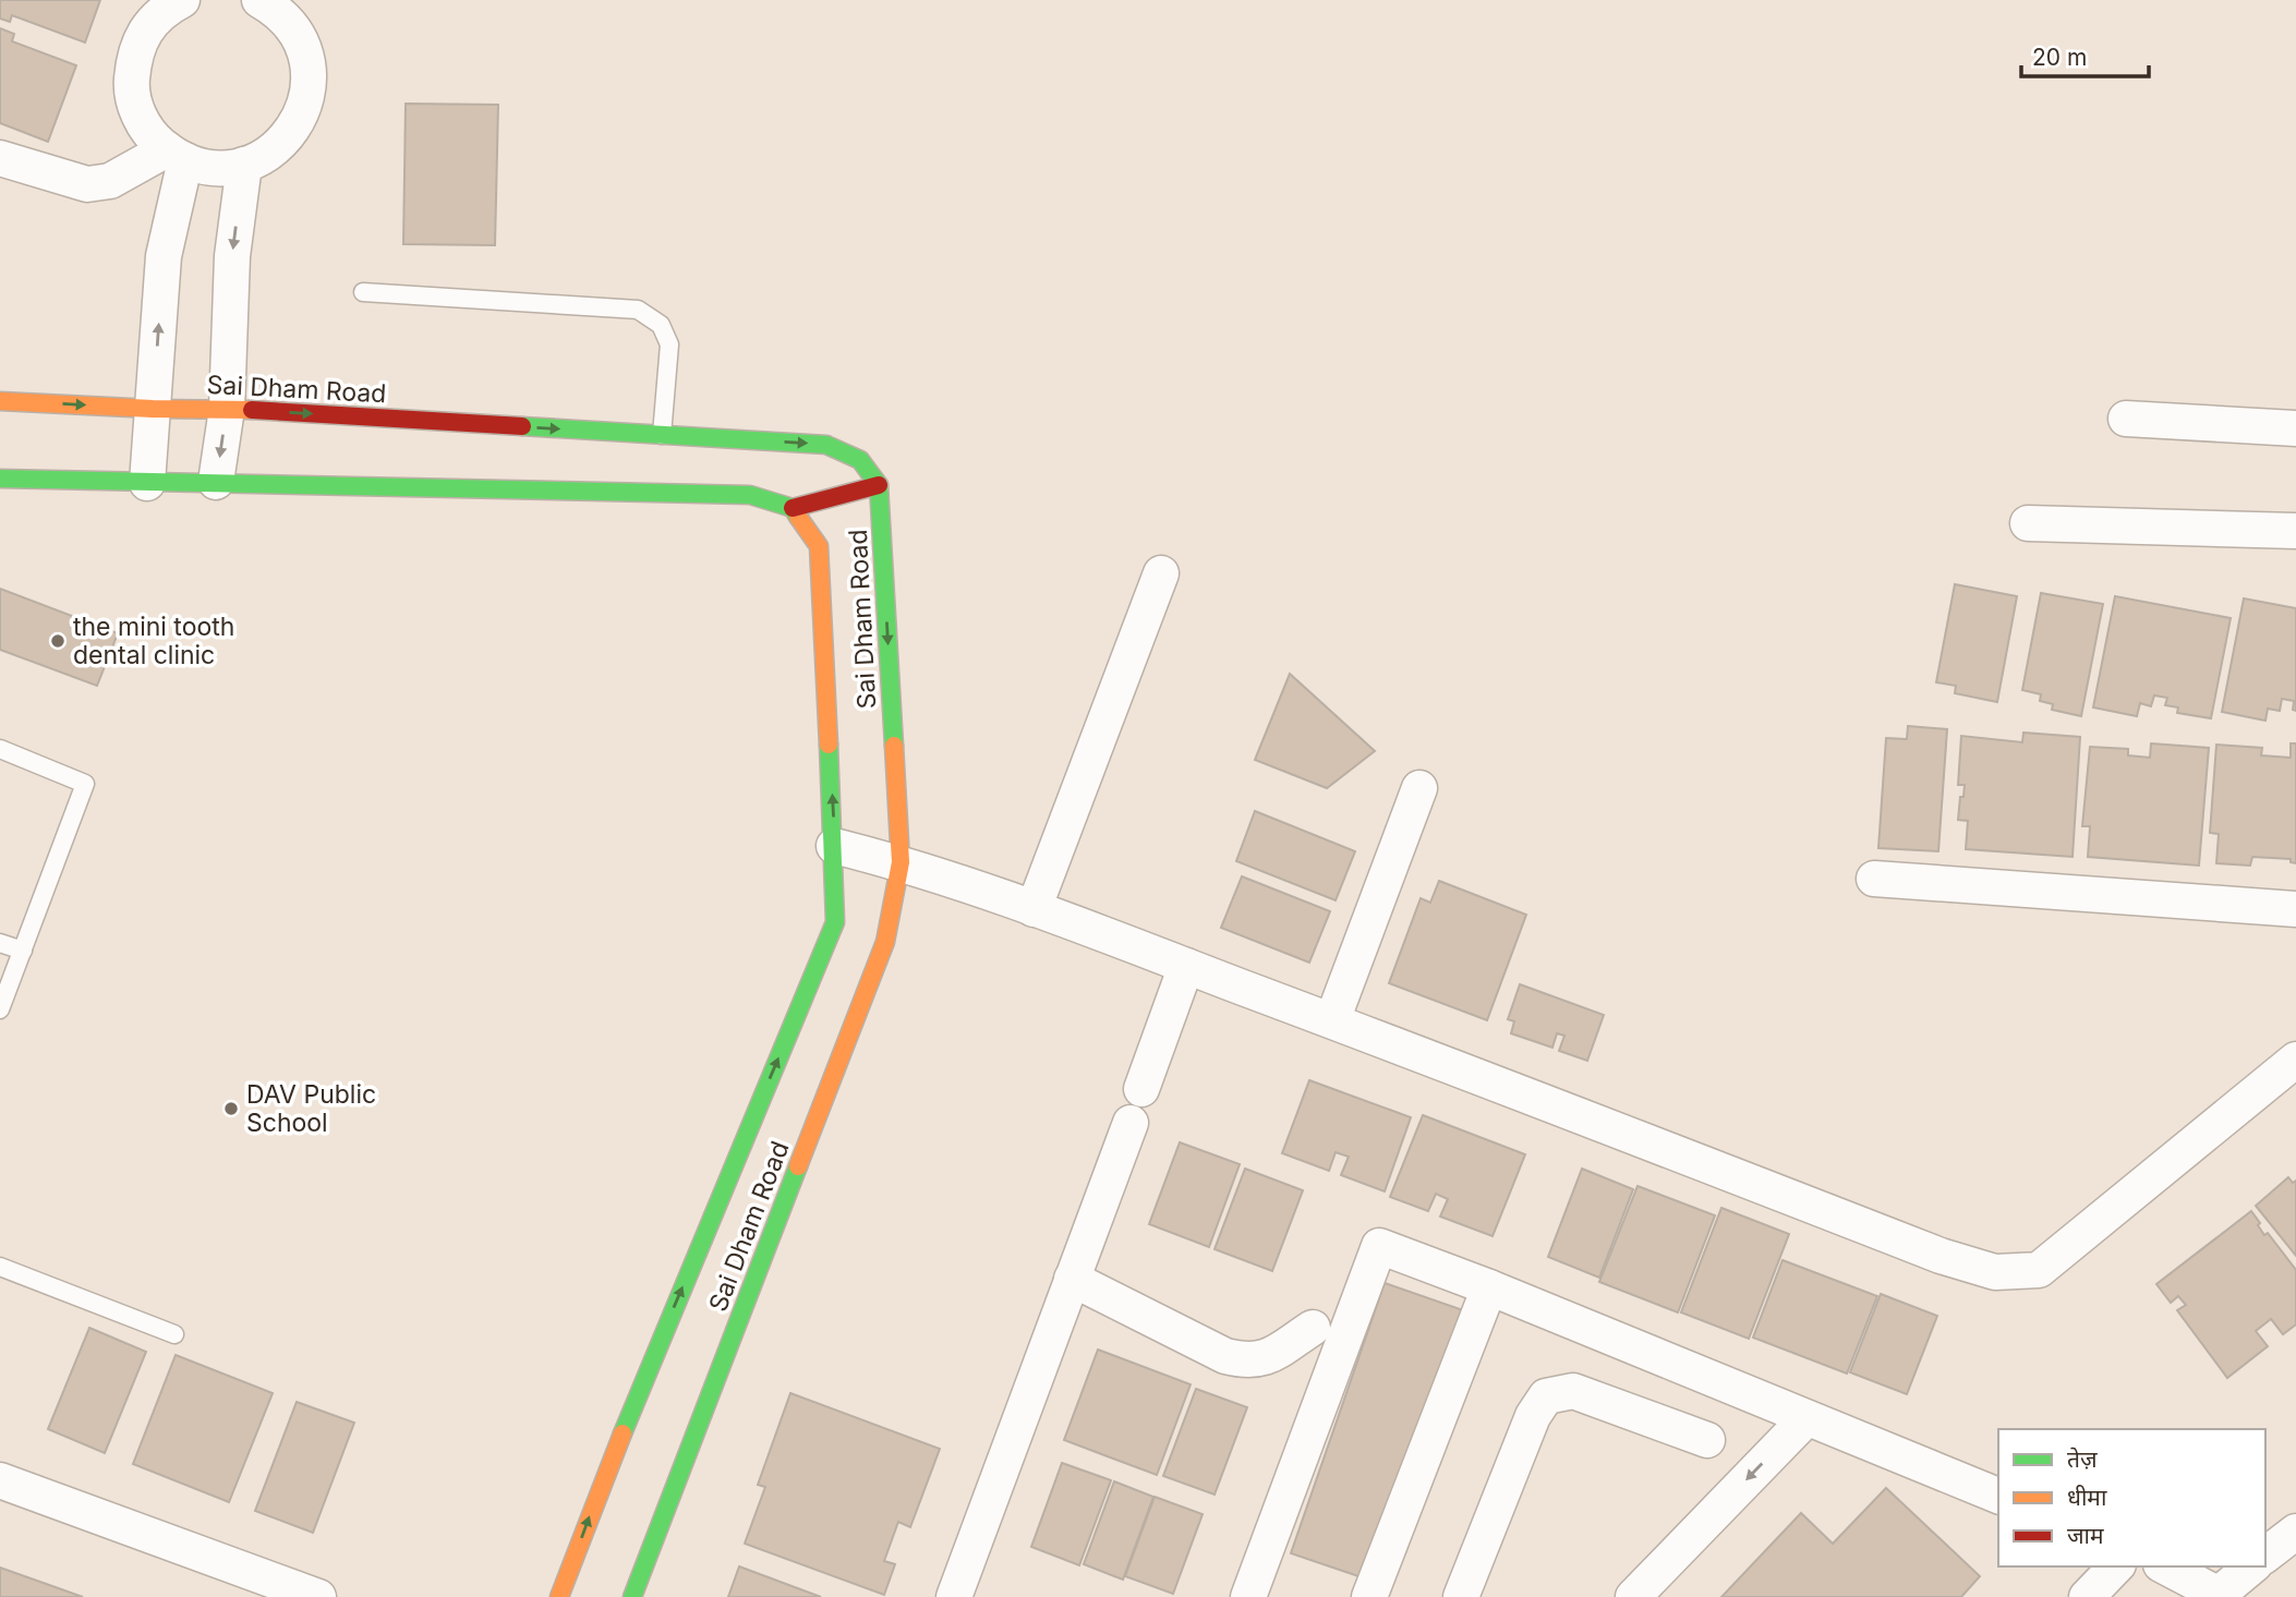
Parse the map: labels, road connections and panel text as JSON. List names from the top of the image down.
{
  "streets": {
    "street": ["Sai Dham Road"]
  },
  "places": ["the mini tooth dental clinic", "DAV Public School"],
  "legend": ["तेज़", "धीमा", "जाम"],
  "scale_bar": "20 m"
}
